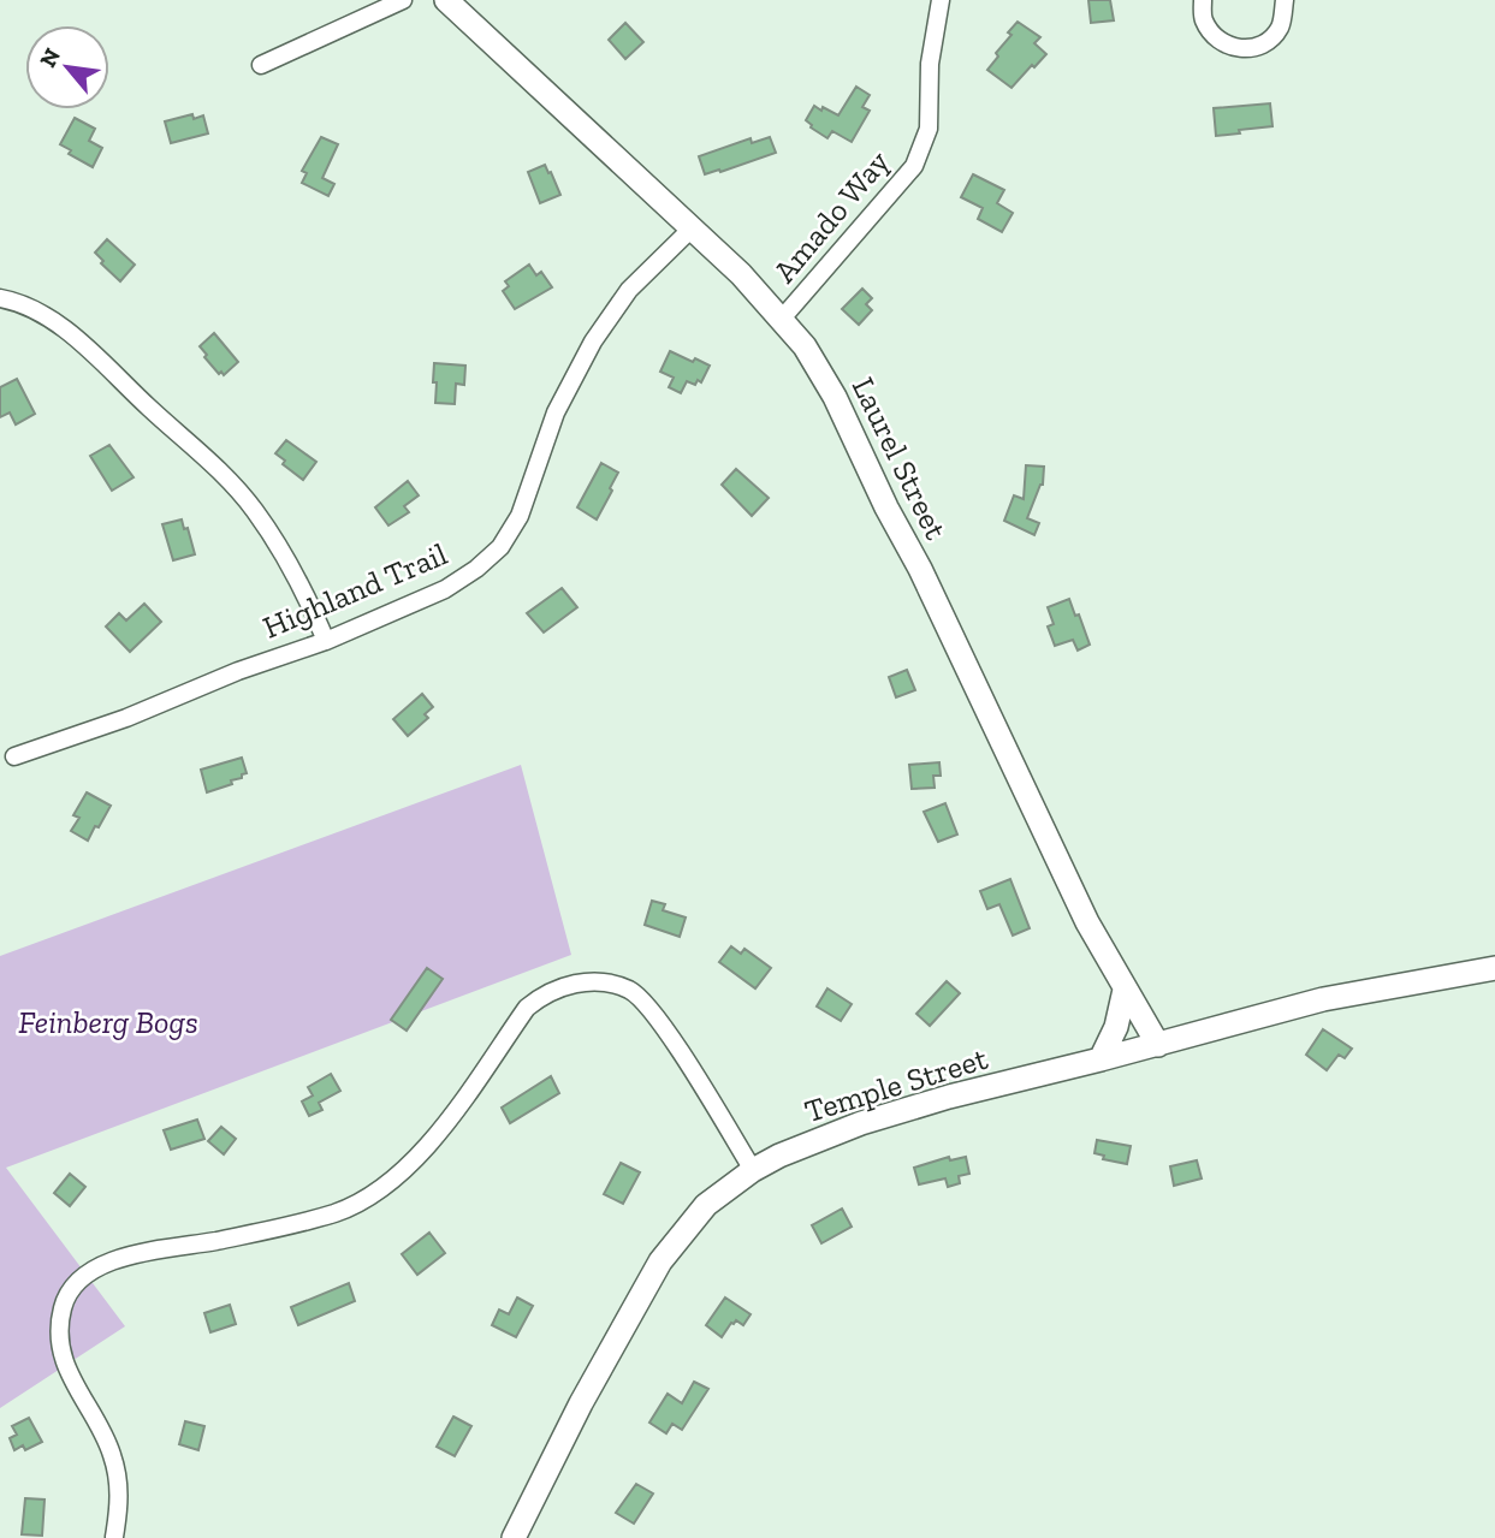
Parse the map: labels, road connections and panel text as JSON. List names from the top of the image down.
{
  "streets": {
    "main road": ["Laurel Street", "Temple Street"],
    "street": ["Amado Way", "Highland Trail"]
  },
  "crossings": [
    ["Amado Way", "Laurel Street"],
    ["Laurel Street", "Highland Trail"],
    ["Laurel Street", "Temple Street"]
  ],
  "parks": ["Feinberg Bogs"],
  "north": "top left"
}
